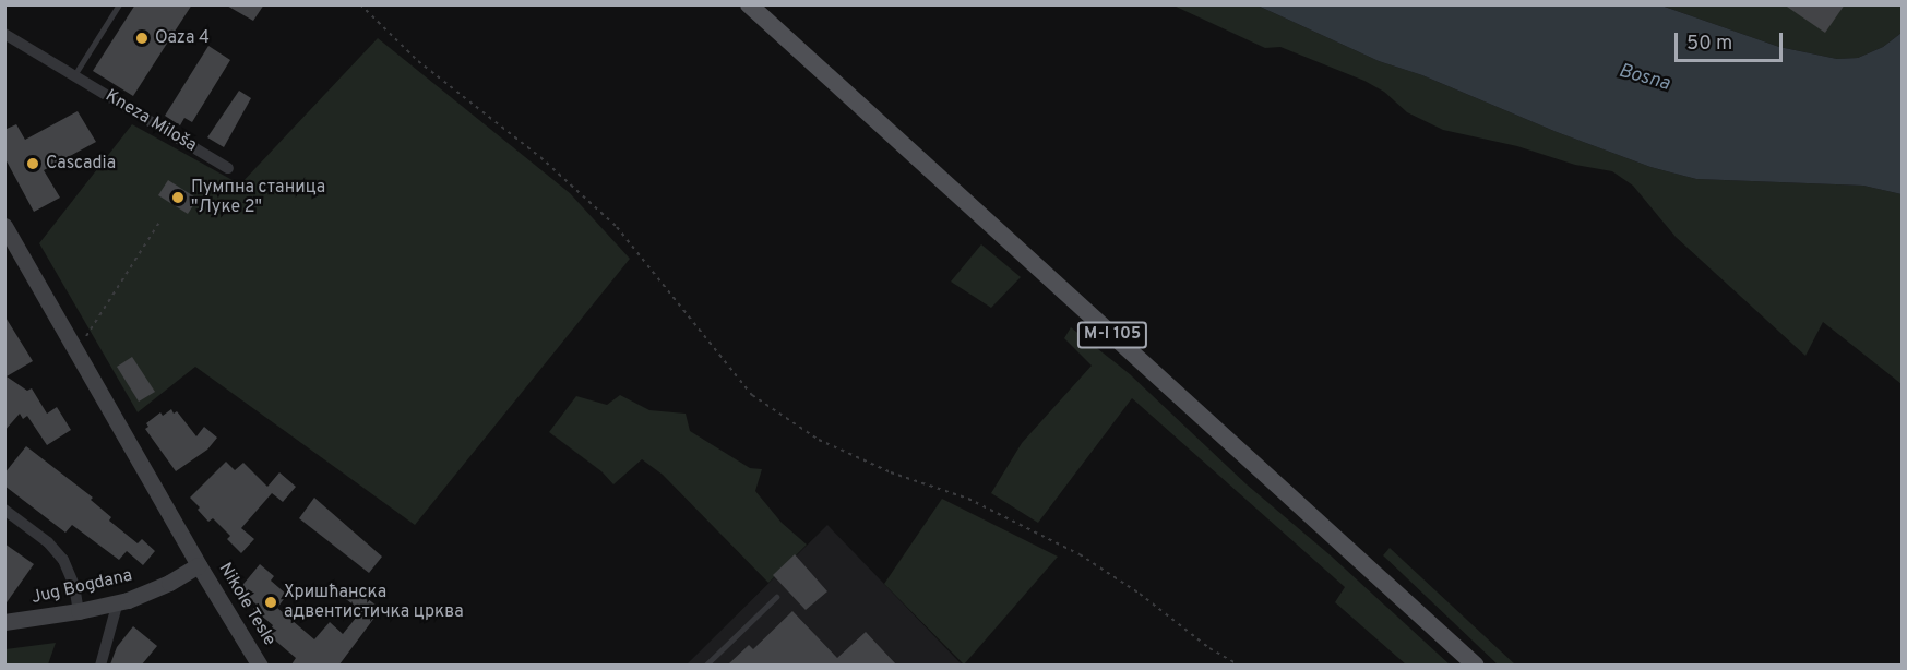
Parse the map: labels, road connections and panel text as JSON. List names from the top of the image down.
{
  "streets": {
    "main road": ["M-I 105"],
    "street": ["Kneza Miloša", "Jug Bogdana", "Nikole Tesle"]
  },
  "crossings": [
    ["Jug Bogdana", "Nikole Tesle"]
  ],
  "water": ["Bosna"],
  "places": [
    "Oaza 4",
    "Cascadia",
    "Пумпна станица \"Луке 2\"",
    "Хришћанска адвентистичка црква"
  ],
  "scale_bar": "50 m"
}
